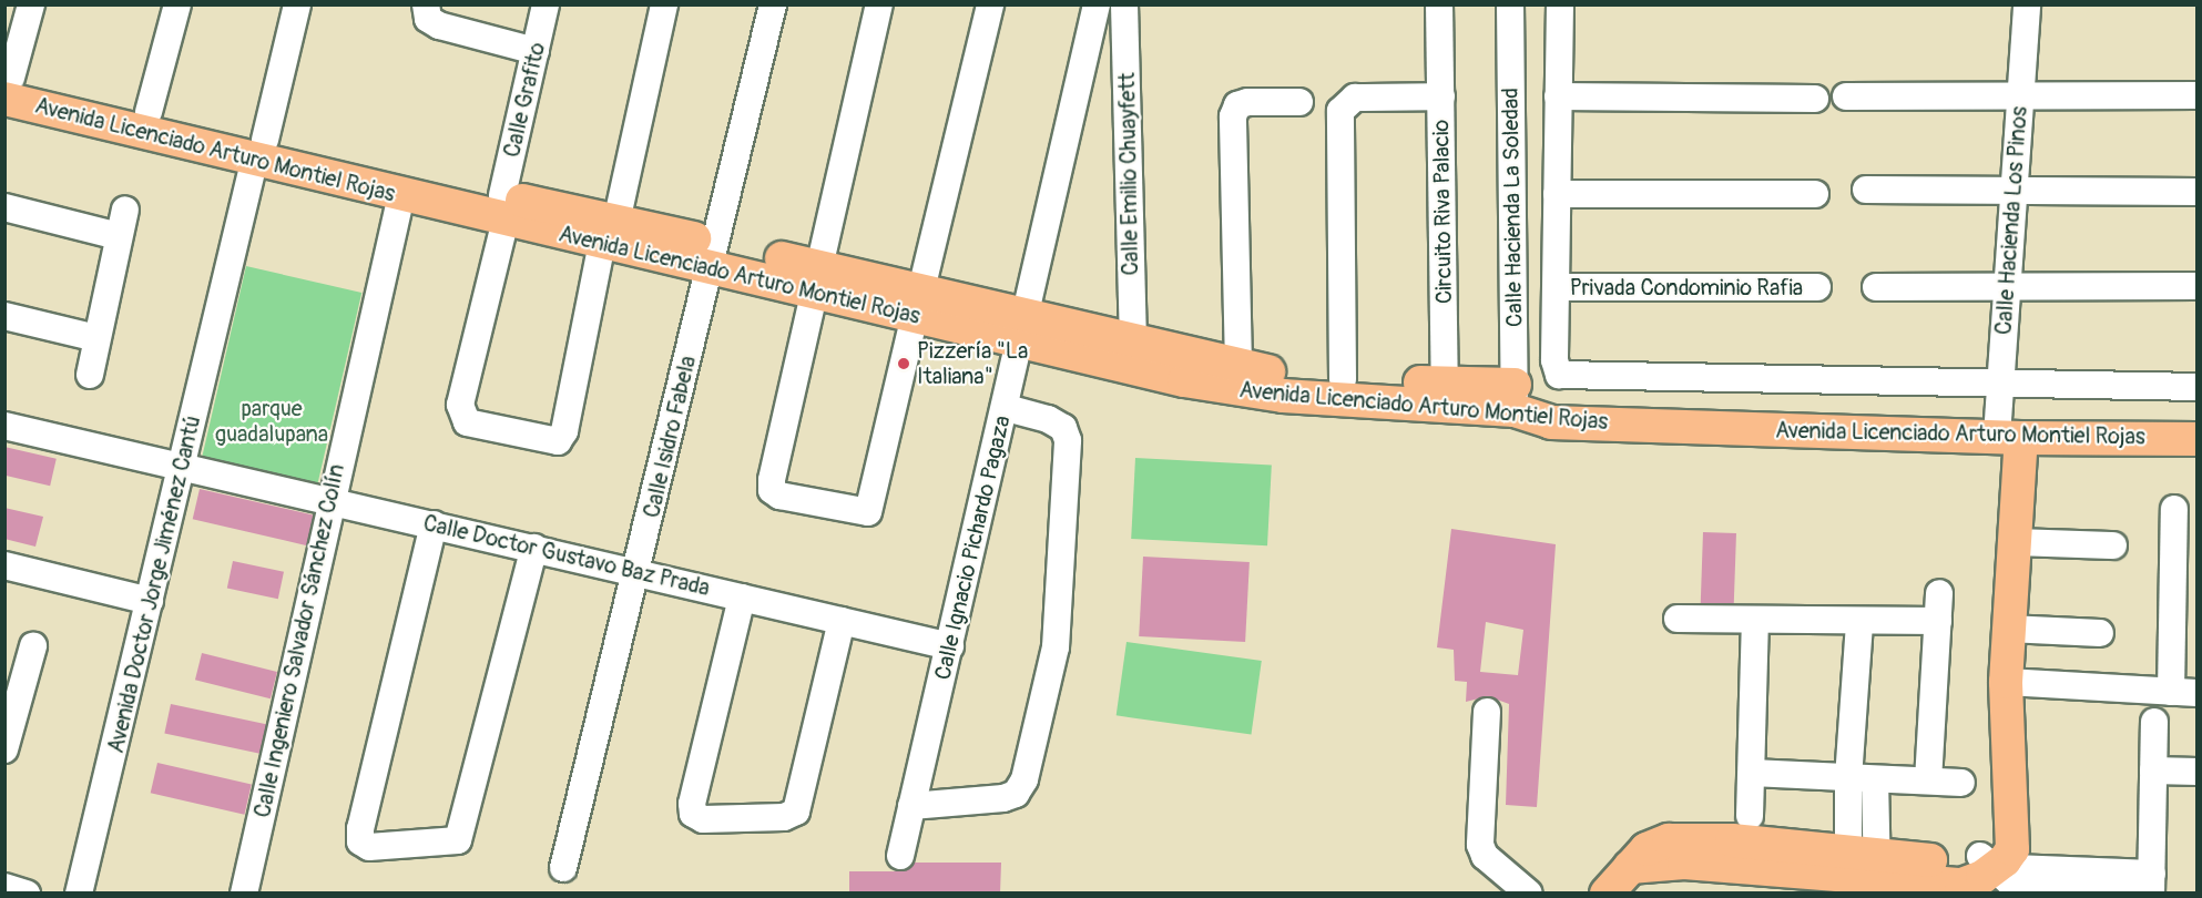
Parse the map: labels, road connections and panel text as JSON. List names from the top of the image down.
{
  "streets": {
    "main road": ["Avenida Licenciado Arturo Montiel Rojas", "Calle Hacienda Los Pinos"],
    "street": [
      "Calle Grafito",
      "Calle Emilio Chuayfett",
      "Calle Hacienda La Soledad",
      "Circuito Riva Palacio",
      "Privada Condominio Rafia",
      "Calle Isidro Fabela",
      "Calle Ignacio Pichardo Pagaza",
      "Calle Doctor Gustavo Baz Prada",
      "Avenida Doctor Jorge Jiménez Cantú",
      "Calle Ingeniero Salvador Sánchez Colín"
    ]
  },
  "crossings": [
    ["Calle Grafito", "Avenida Licenciado Arturo Montiel Rojas"],
    ["Avenida Licenciado Arturo Montiel Rojas", "Calle Emilio Chuayfett"],
    ["Avenida Licenciado Arturo Montiel Rojas", "Calle Hacienda La Soledad"],
    ["Avenida Licenciado Arturo Montiel Rojas", "Circuito Riva Palacio"],
    ["Avenida Licenciado Arturo Montiel Rojas", "Calle Hacienda Los Pinos"],
    ["Avenida Licenciado Arturo Montiel Rojas", "Privada Condominio Rafia"],
    ["Avenida Licenciado Arturo Montiel Rojas", "Calle Isidro Fabela"],
    ["Avenida Licenciado Arturo Montiel Rojas", "Calle Ignacio Pichardo Pagaza"],
    ["Avenida Licenciado Arturo Montiel Rojas", "Avenida Doctor Jorge Jiménez Cantú"],
    ["Avenida Licenciado Arturo Montiel Rojas", "Calle Ingeniero Salvador Sánchez Colín"],
    ["Calle Isidro Fabela", "Calle Doctor Gustavo Baz Prada"],
    ["Calle Ignacio Pichardo Pagaza", "Calle Doctor Gustavo Baz Prada"],
    ["Calle Doctor Gustavo Baz Prada", "Avenida Doctor Jorge Jiménez Cantú"],
    ["Calle Doctor Gustavo Baz Prada", "Calle Ingeniero Salvador Sánchez Colín"]
  ],
  "parks": ["parque guadalupana"],
  "places": ["Pizzería \"La Italiana\""]
}
